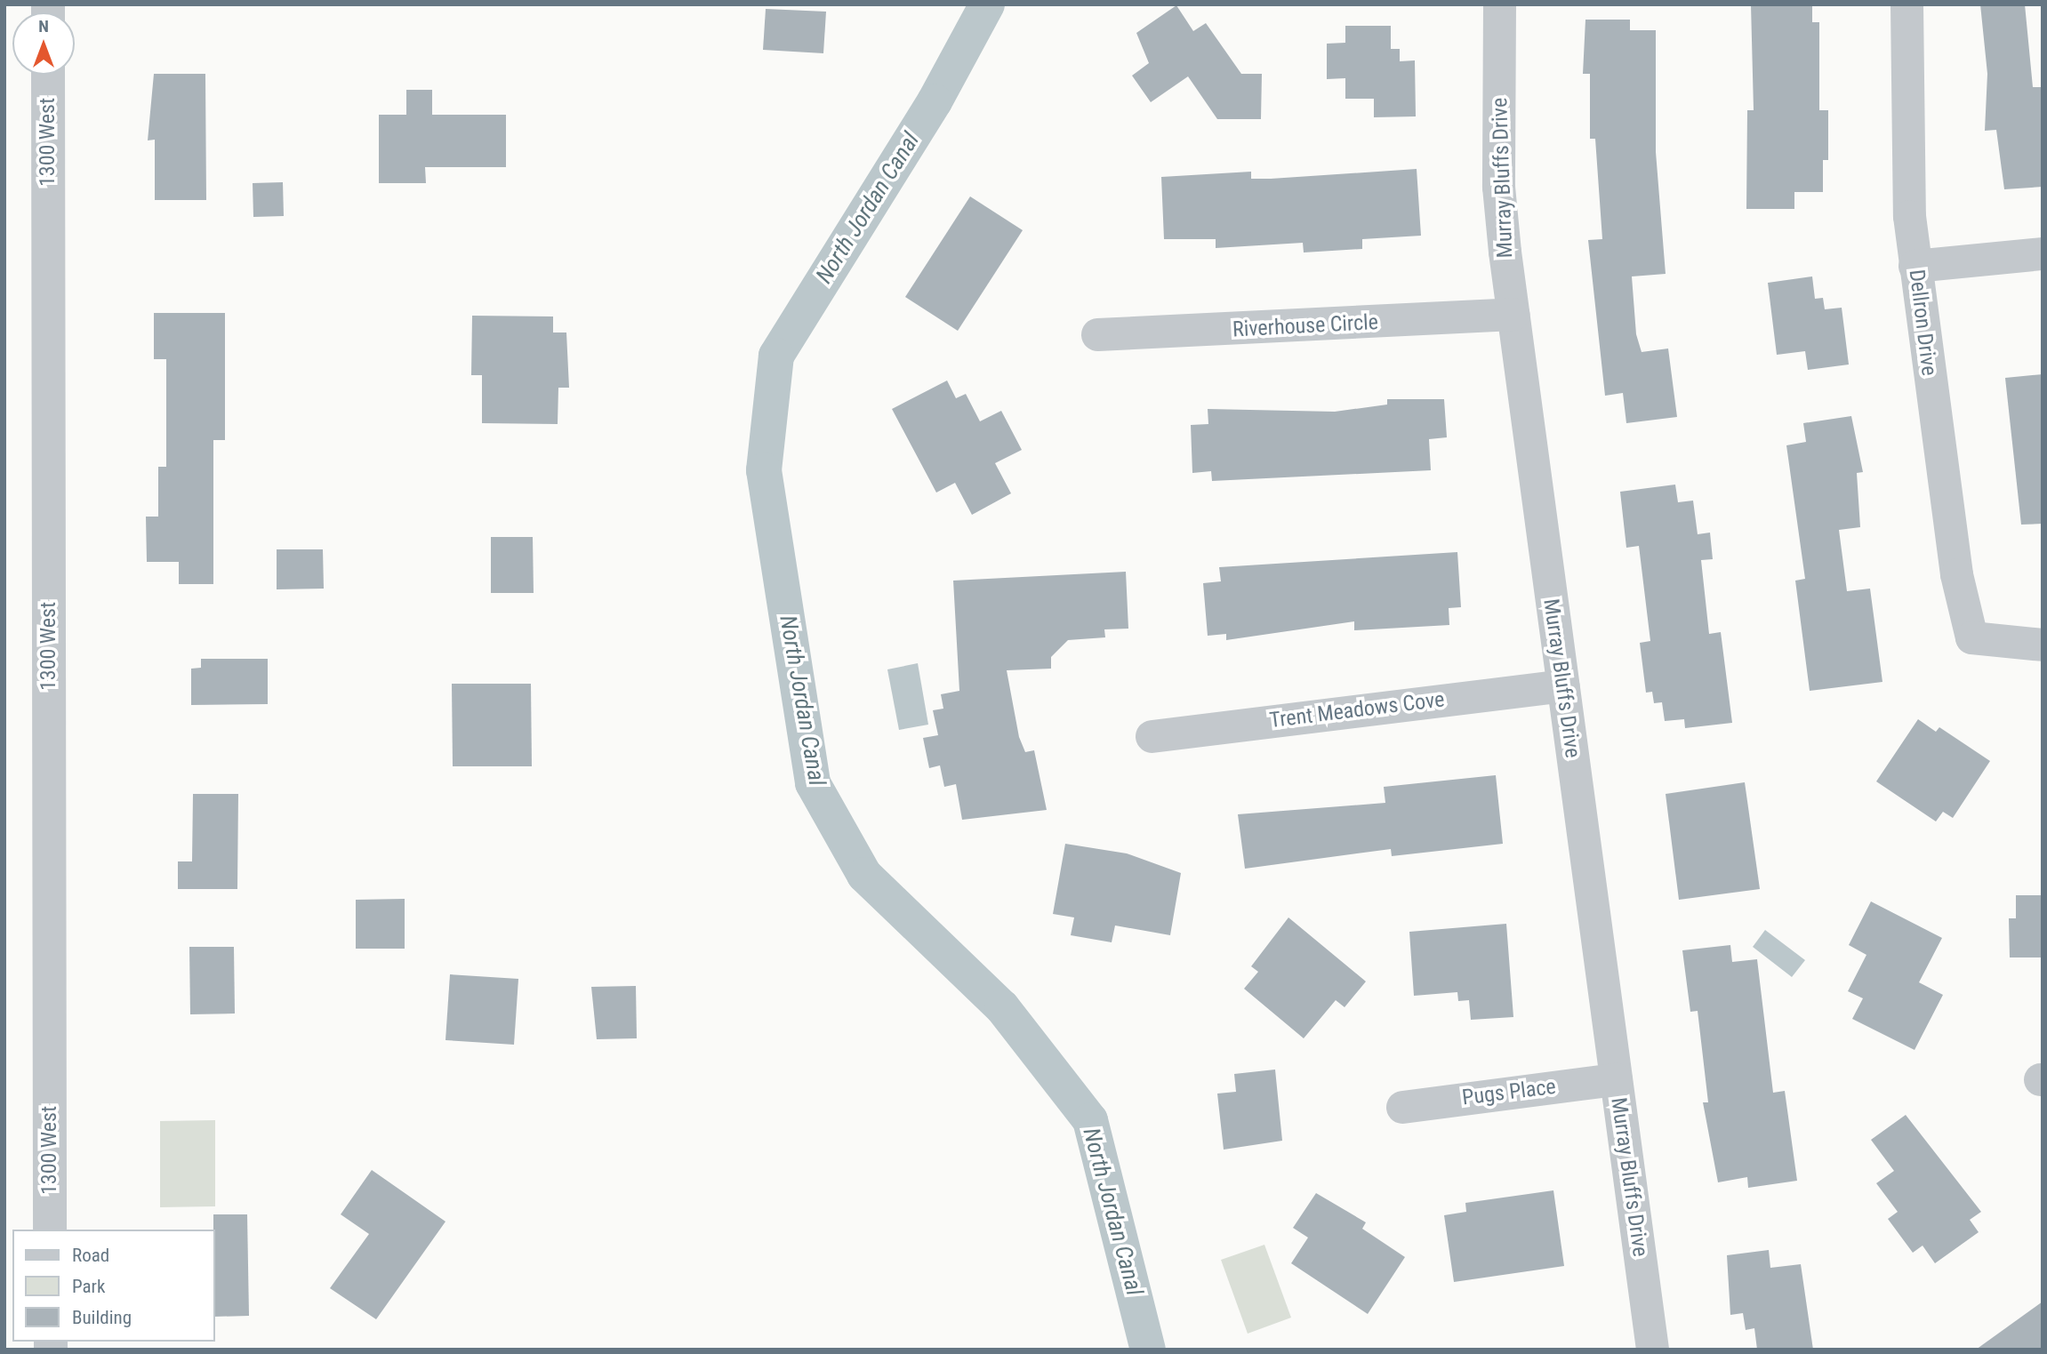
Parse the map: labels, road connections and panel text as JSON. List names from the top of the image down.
{
  "streets": {
    "street": [
      "1300 West",
      "Murray Bluffs Drive",
      "Dellron Drive",
      "Riverhouse Circle",
      "Trent Meadows Cove",
      "Pugs Place"
    ]
  },
  "crossings": [
    ["Murray Bluffs Drive", "Riverhouse Circle"],
    ["Murray Bluffs Drive", "Trent Meadows Cove"],
    ["Murray Bluffs Drive", "Pugs Place"]
  ],
  "water": ["North Jordan Canal"],
  "legend": ["Road", "Park", "Building"],
  "north": "top"
}
